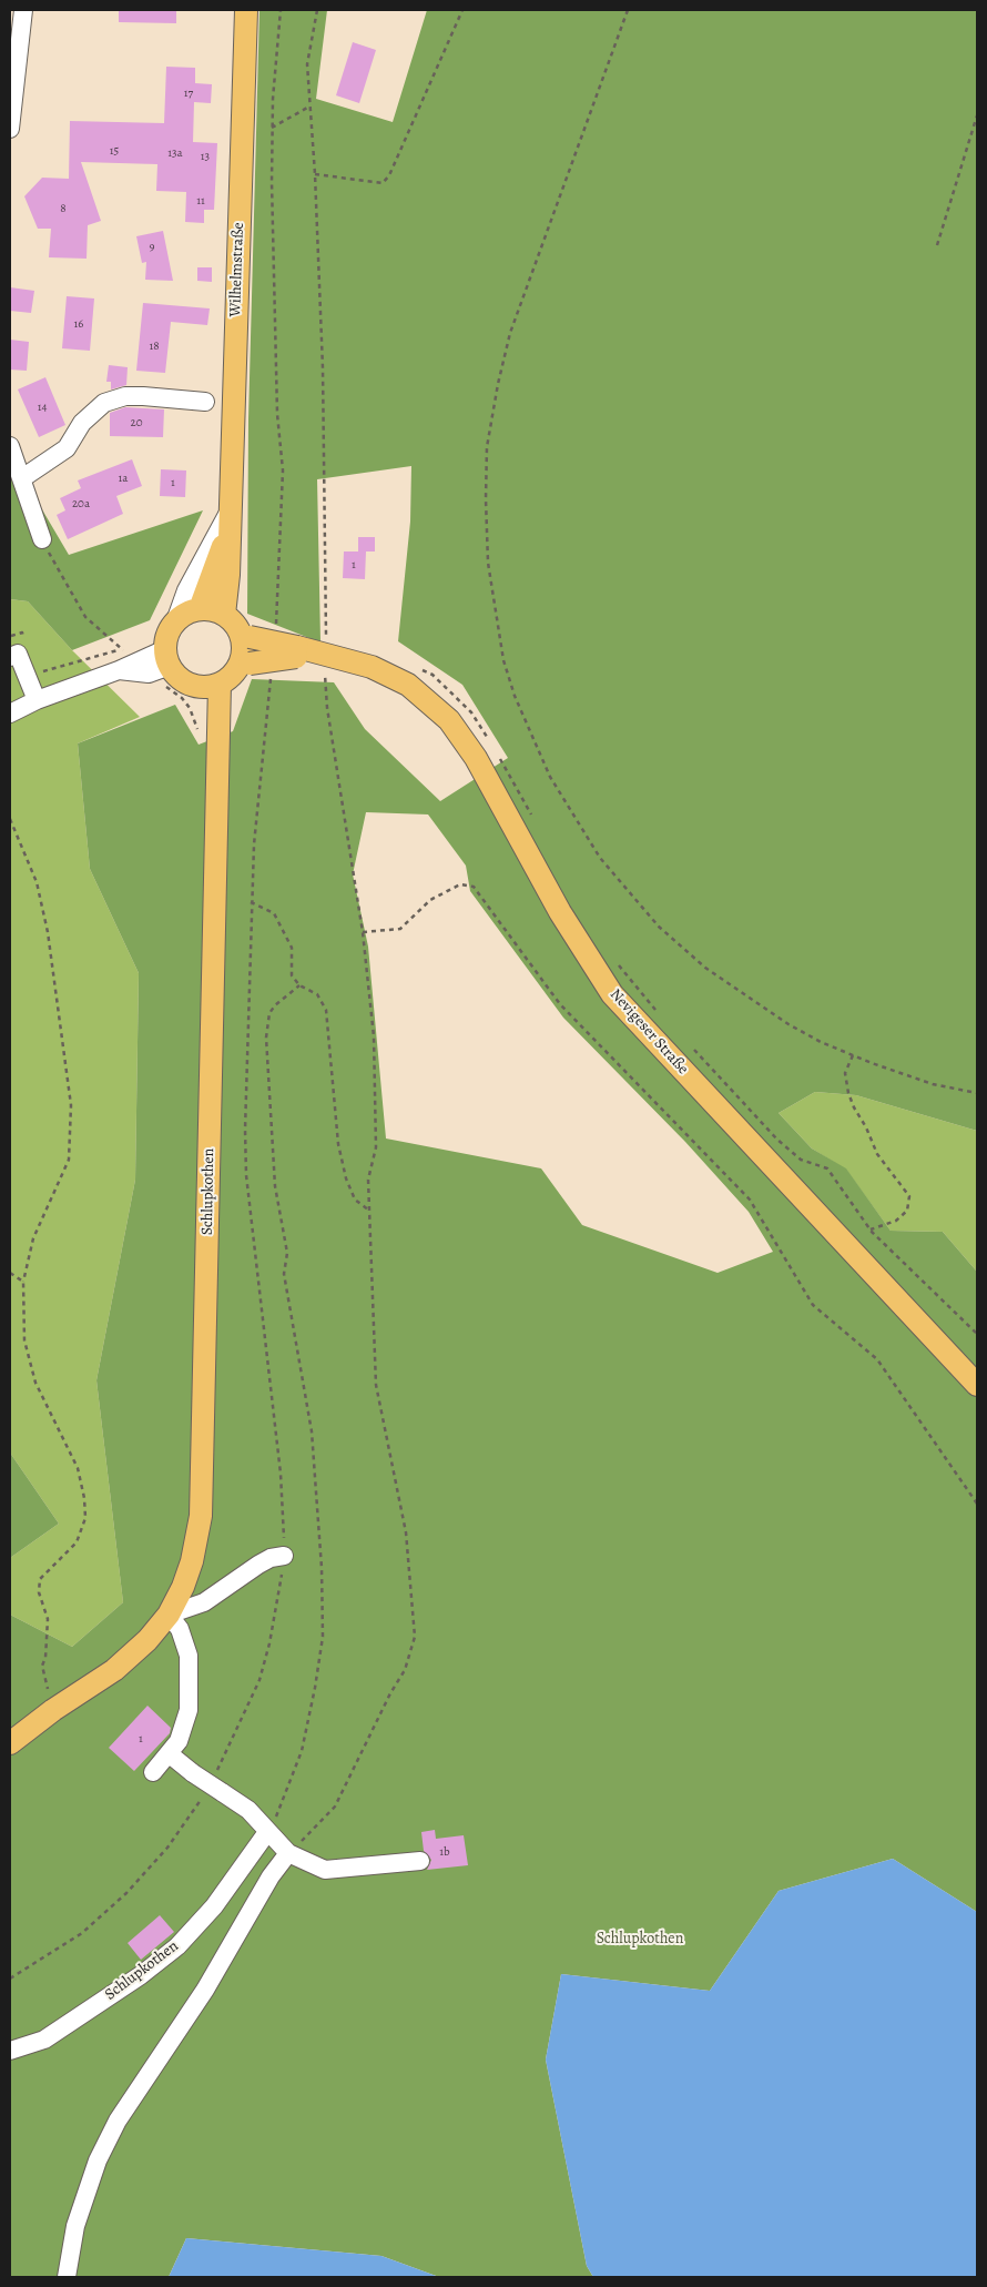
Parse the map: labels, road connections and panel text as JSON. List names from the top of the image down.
{
  "streets": {
    "main road": ["Wilhelmstraße", "Nevigeser Straße", "Schlupkothen"]
  },
  "crossings": [
    ["Wilhelmstraße", "Nevigeser Straße"],
    ["Wilhelmstraße", "Schlupkothen"],
    ["Nevigeser Straße", "Schlupkothen"]
  ],
  "parks": ["Schlupkothen"],
  "house_numbers": [
    "17",
    "15",
    "13a",
    "13",
    "11",
    "8",
    "9",
    "16",
    "18",
    "14",
    "20",
    "1a",
    "1",
    "20a",
    "1",
    "1",
    "1b"
  ]
}
